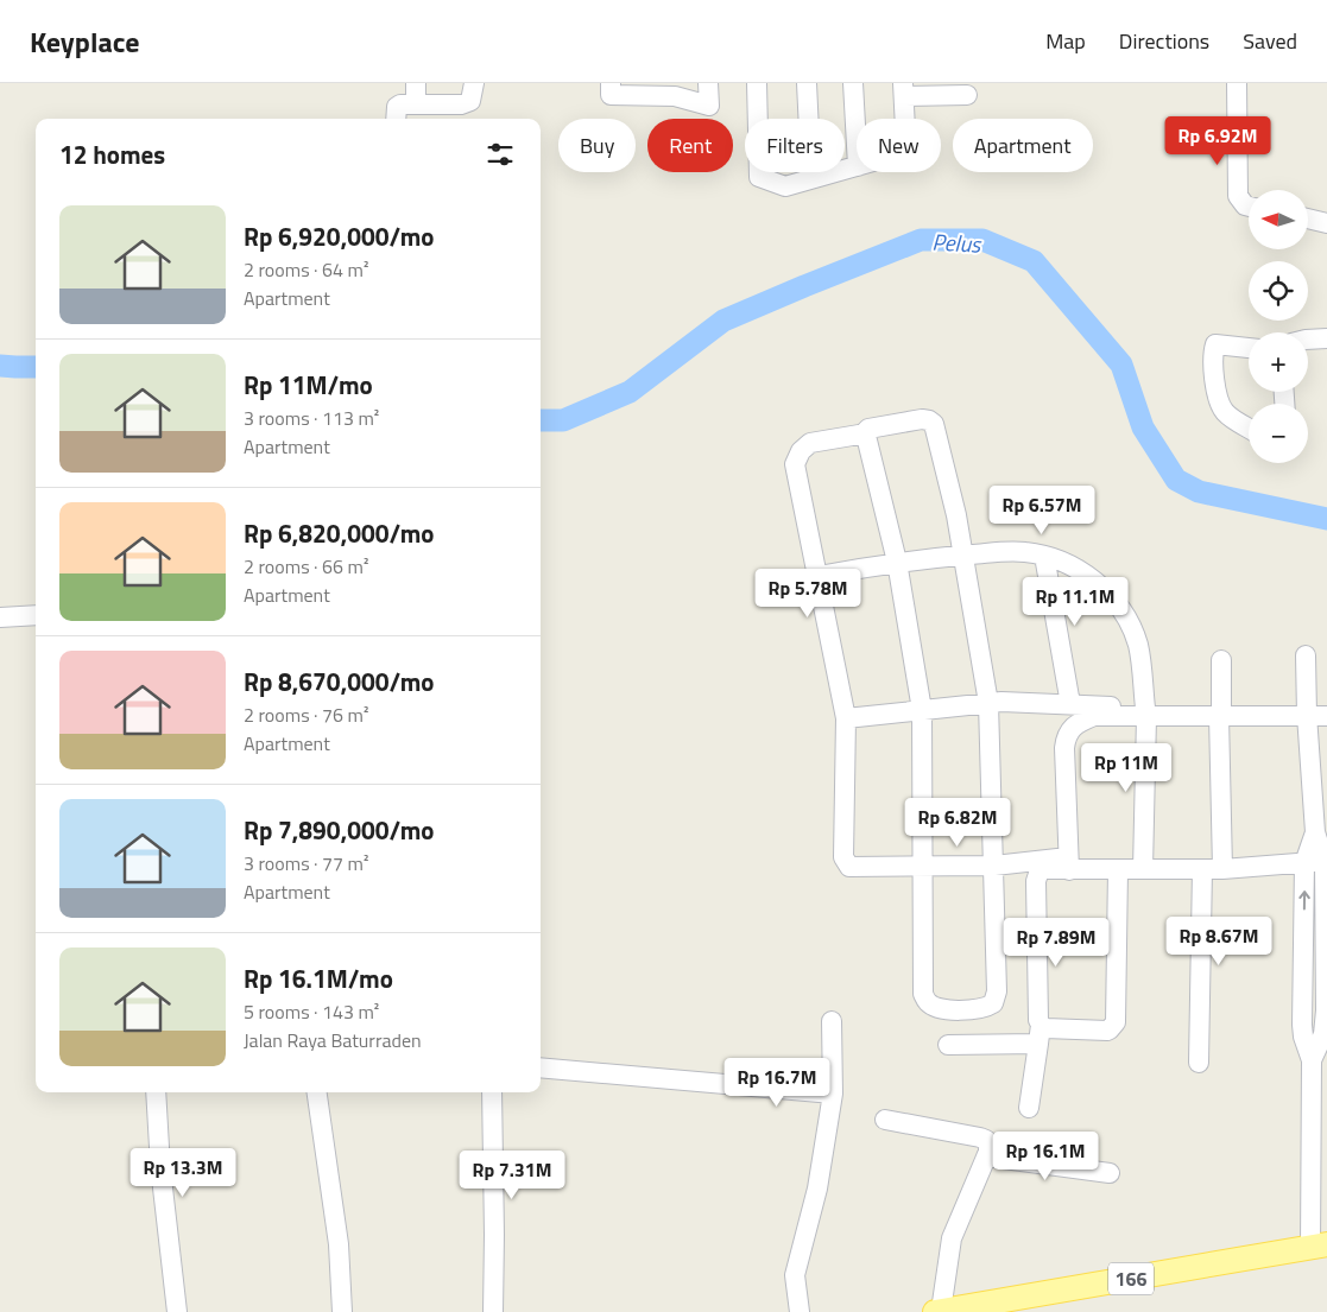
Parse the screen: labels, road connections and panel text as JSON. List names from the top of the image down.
{
  "streets": {
    "main road": ["166"]
  },
  "water": ["Pelus"],
  "north": "left",
  "page": {
    "header": "Keyplace",
    "nav": ["Map", "Directions", "Saved"],
    "price": [
      "Rp 6.92M",
      "Rp 6.57M",
      "Rp 5.78M",
      "Rp 11.1M",
      "Rp 11M",
      "Rp 6.82M",
      "Rp 8.67M",
      "Rp 7.89M",
      "Rp 16.7M",
      "Rp 16.1M",
      "Rp 13.3M",
      "Rp 7.31M"
    ],
    "chip": [
      "Buy",
      "Rent",
      "Filters",
      "New",
      "Apartment"
    ],
    "heading": "12 homes",
    "map_buttons": ["+", "−"],
    "list": [
      {
        "name": "Rp 6,920,000/mo",
        "note": "2 rooms · 64 m² · Apartment"
      },
      {
        "name": "Rp 11M/mo",
        "note": "3 rooms · 113 m² · Apartment"
      },
      {
        "name": "Rp 6,820,000/mo",
        "note": "2 rooms · 66 m² · Apartment"
      },
      {
        "name": "Rp 8,670,000/mo",
        "note": "2 rooms · 76 m² · Apartment"
      },
      {
        "name": "Rp 7,890,000/mo",
        "note": "3 rooms · 77 m² · Apartment"
      },
      {
        "name": "Rp 16.1M/mo",
        "note": "5 rooms · 143 m² · Jalan Raya Baturraden"
      }
    ]
  }
}
